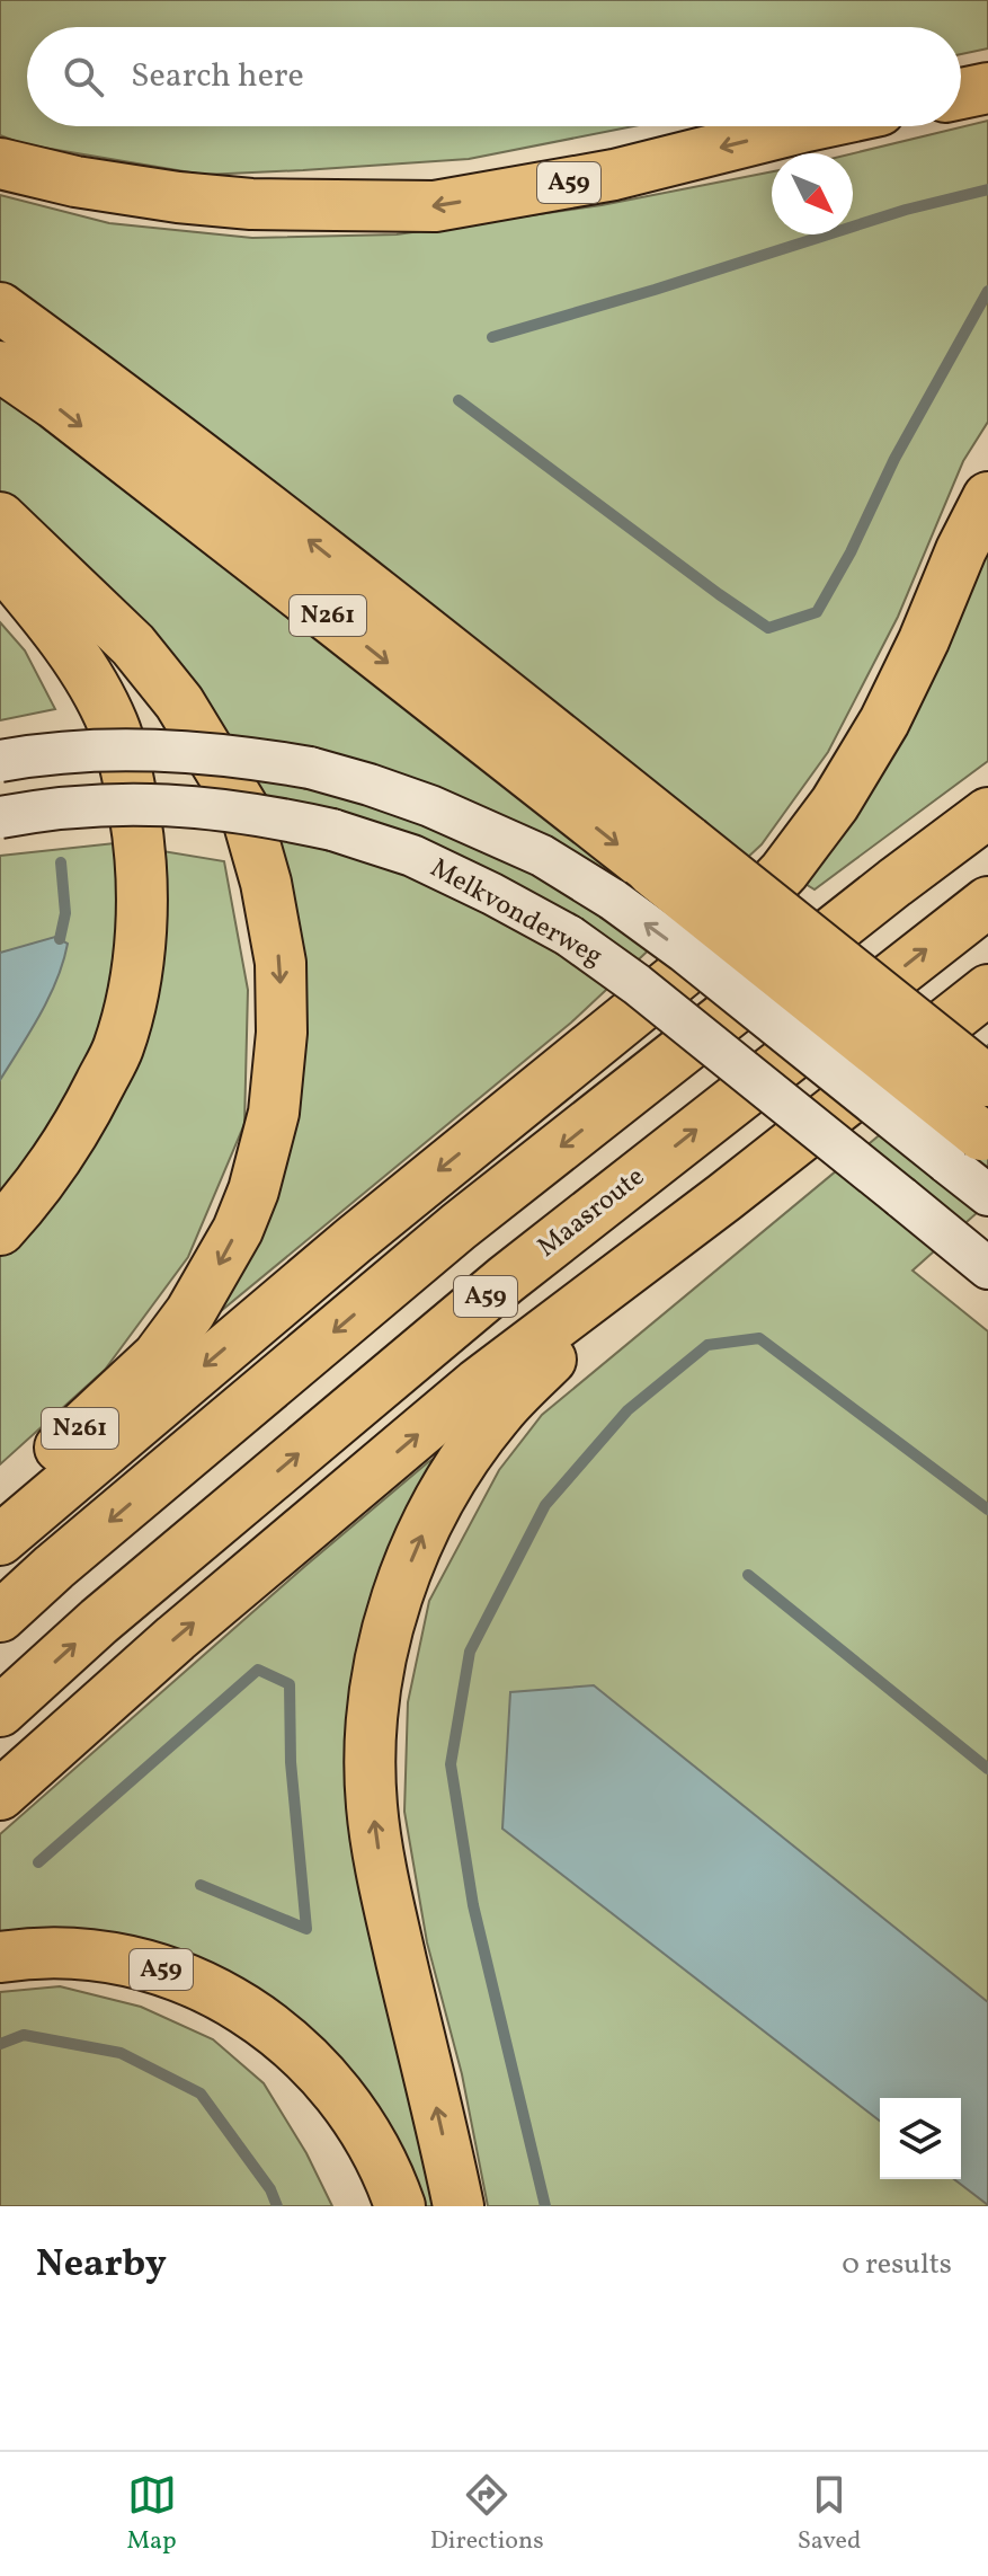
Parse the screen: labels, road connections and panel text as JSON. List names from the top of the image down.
{
  "streets": {
    "highway": ["A59", "N261", "Maasroute"],
    "main road": ["Melkvonderweg"]
  },
  "crossings": [
    ["N261", "Melkvonderweg"]
  ],
  "north": "bottom right",
  "page": {
    "search": "Search here",
    "heading": ["Nearby", "0 results"],
    "nav": ["Map", "Directions", "Saved"]
  }
}
